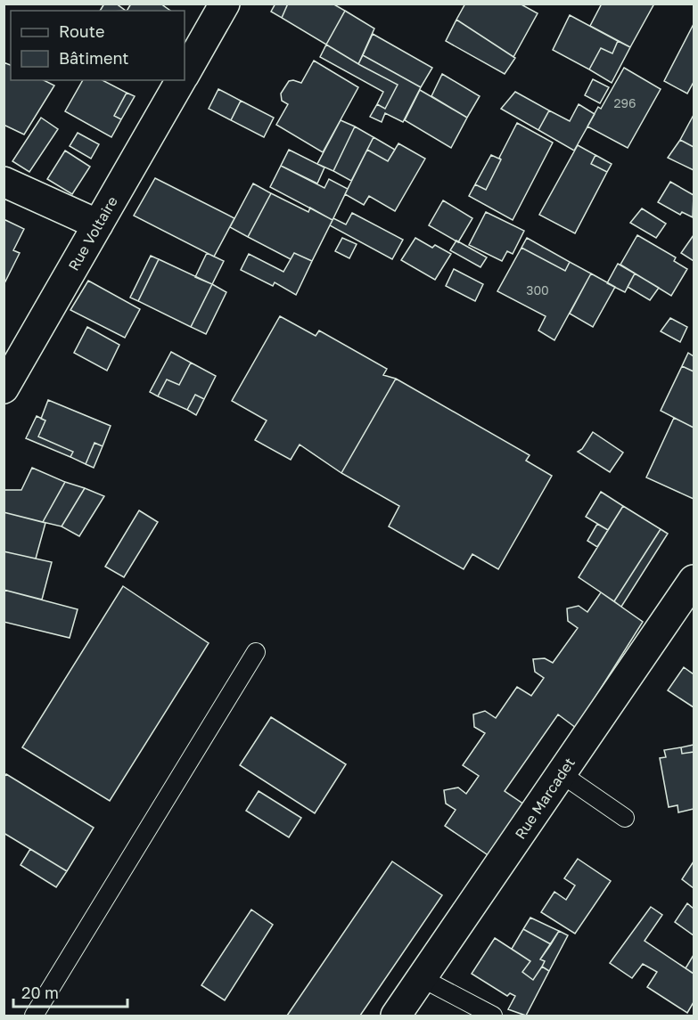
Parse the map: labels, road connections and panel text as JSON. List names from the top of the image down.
{
  "streets": {
    "street": ["Rue Voltaire", "Rue Marcadet"]
  },
  "house_numbers": ["296", "300"],
  "legend": ["Route", "Bâtiment"],
  "scale_bar": "20 m"
}
